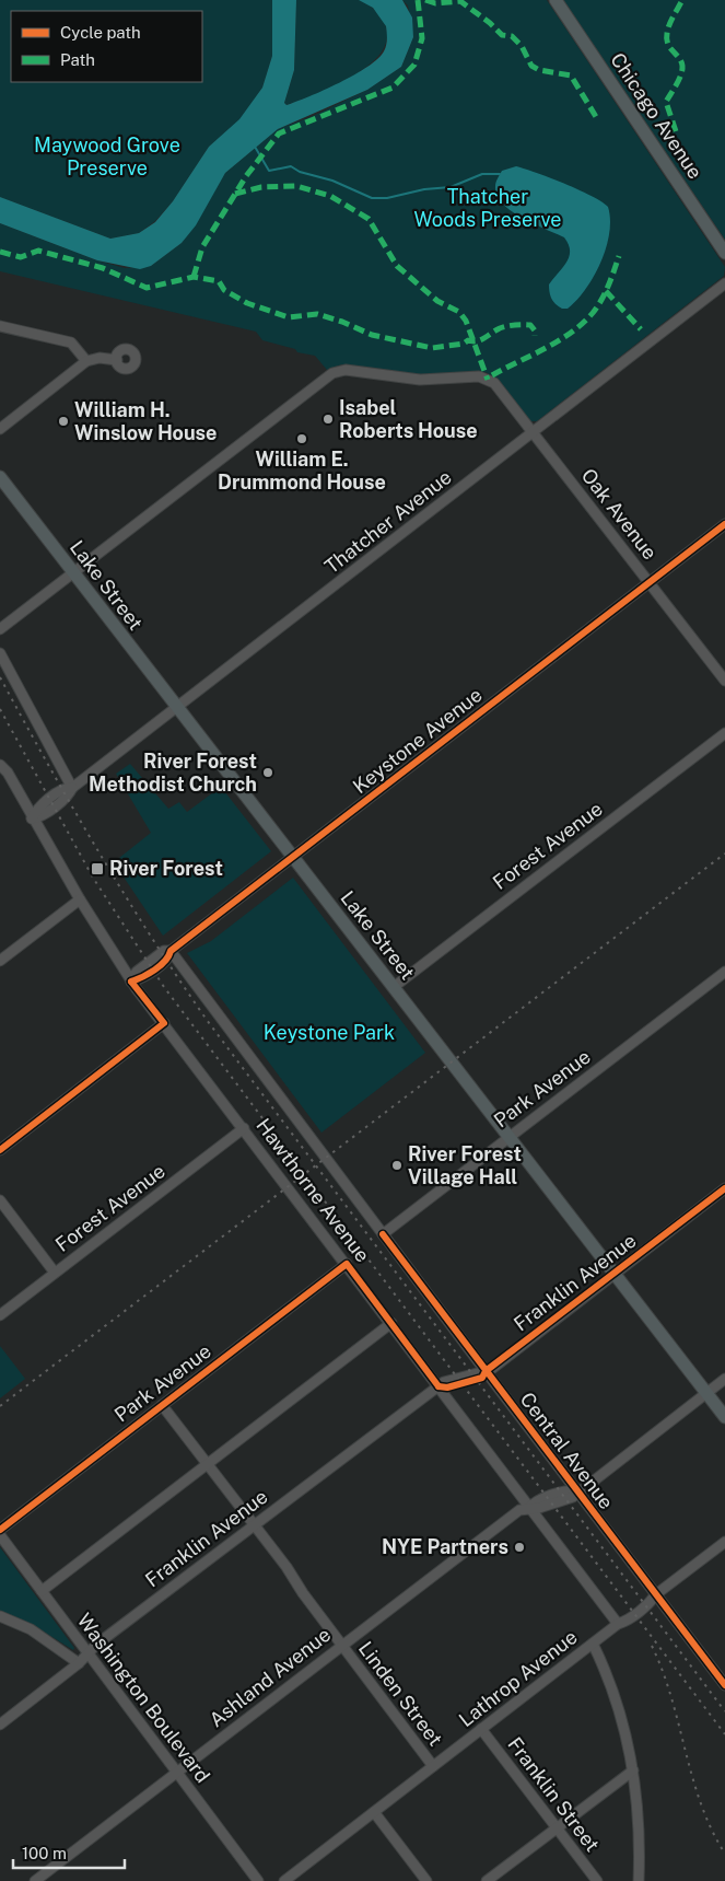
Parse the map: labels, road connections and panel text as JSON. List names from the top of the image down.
{
  "streets": {
    "main road": ["Chicago Avenue", "Lake Street"],
    "street": [
      "Oak Avenue",
      "Thatcher Avenue",
      "Keystone Avenue",
      "Forest Avenue",
      "Park Avenue",
      "Hawthorne Avenue",
      "Franklin Avenue",
      "Central Avenue",
      "Ashland Avenue",
      "Lathrop Avenue",
      "Linden Street",
      "Washington Boulevard",
      "Franklin Street"
    ]
  },
  "crossings": [
    ["Oak Avenue", "Thatcher Avenue"],
    ["Oak Avenue", "Lake Street"],
    ["Oak Avenue", "Keystone Avenue"],
    ["Thatcher Avenue", "Lake Street"],
    ["Thatcher Avenue", "Hawthorne Avenue"],
    ["Lake Street", "Keystone Avenue"],
    ["Lake Street", "Forest Avenue"],
    ["Lake Street", "Park Avenue"],
    ["Lake Street", "Franklin Avenue"],
    ["Lake Street", "Ashland Avenue"],
    ["Keystone Avenue", "Hawthorne Avenue"],
    ["Keystone Avenue", "Central Avenue"],
    ["Forest Avenue", "Hawthorne Avenue"],
    ["Park Avenue", "Hawthorne Avenue"],
    ["Park Avenue", "Central Avenue"],
    ["Park Avenue", "Linden Street"],
    ["Hawthorne Avenue", "Franklin Avenue"],
    ["Hawthorne Avenue", "Ashland Avenue"],
    ["Hawthorne Avenue", "Lathrop Avenue"],
    ["Franklin Avenue", "Central Avenue"],
    ["Franklin Avenue", "Linden Street"],
    ["Franklin Avenue", "Washington Boulevard"],
    ["Central Avenue", "Ashland Avenue"],
    ["Central Avenue", "Lathrop Avenue"],
    ["Ashland Avenue", "Linden Street"],
    ["Ashland Avenue", "Washington Boulevard"],
    ["Lathrop Avenue", "Linden Street"],
    ["Lathrop Avenue", "Franklin Street"]
  ],
  "parks": ["Maywood Grove Preserve", "Thatcher Woods Preserve", "Keystone Park"],
  "places": {
    "other": [
      "Isabel Roberts House",
      "William H. Winslow House",
      "William E. Drummond House",
      "River Forest Methodist Church",
      "River Forest Village Hall",
      "NYE Partners"
    ],
    "transit": ["River Forest"]
  },
  "legend": ["Cycle path", "Path"],
  "scale_bar": "100 m"
}
